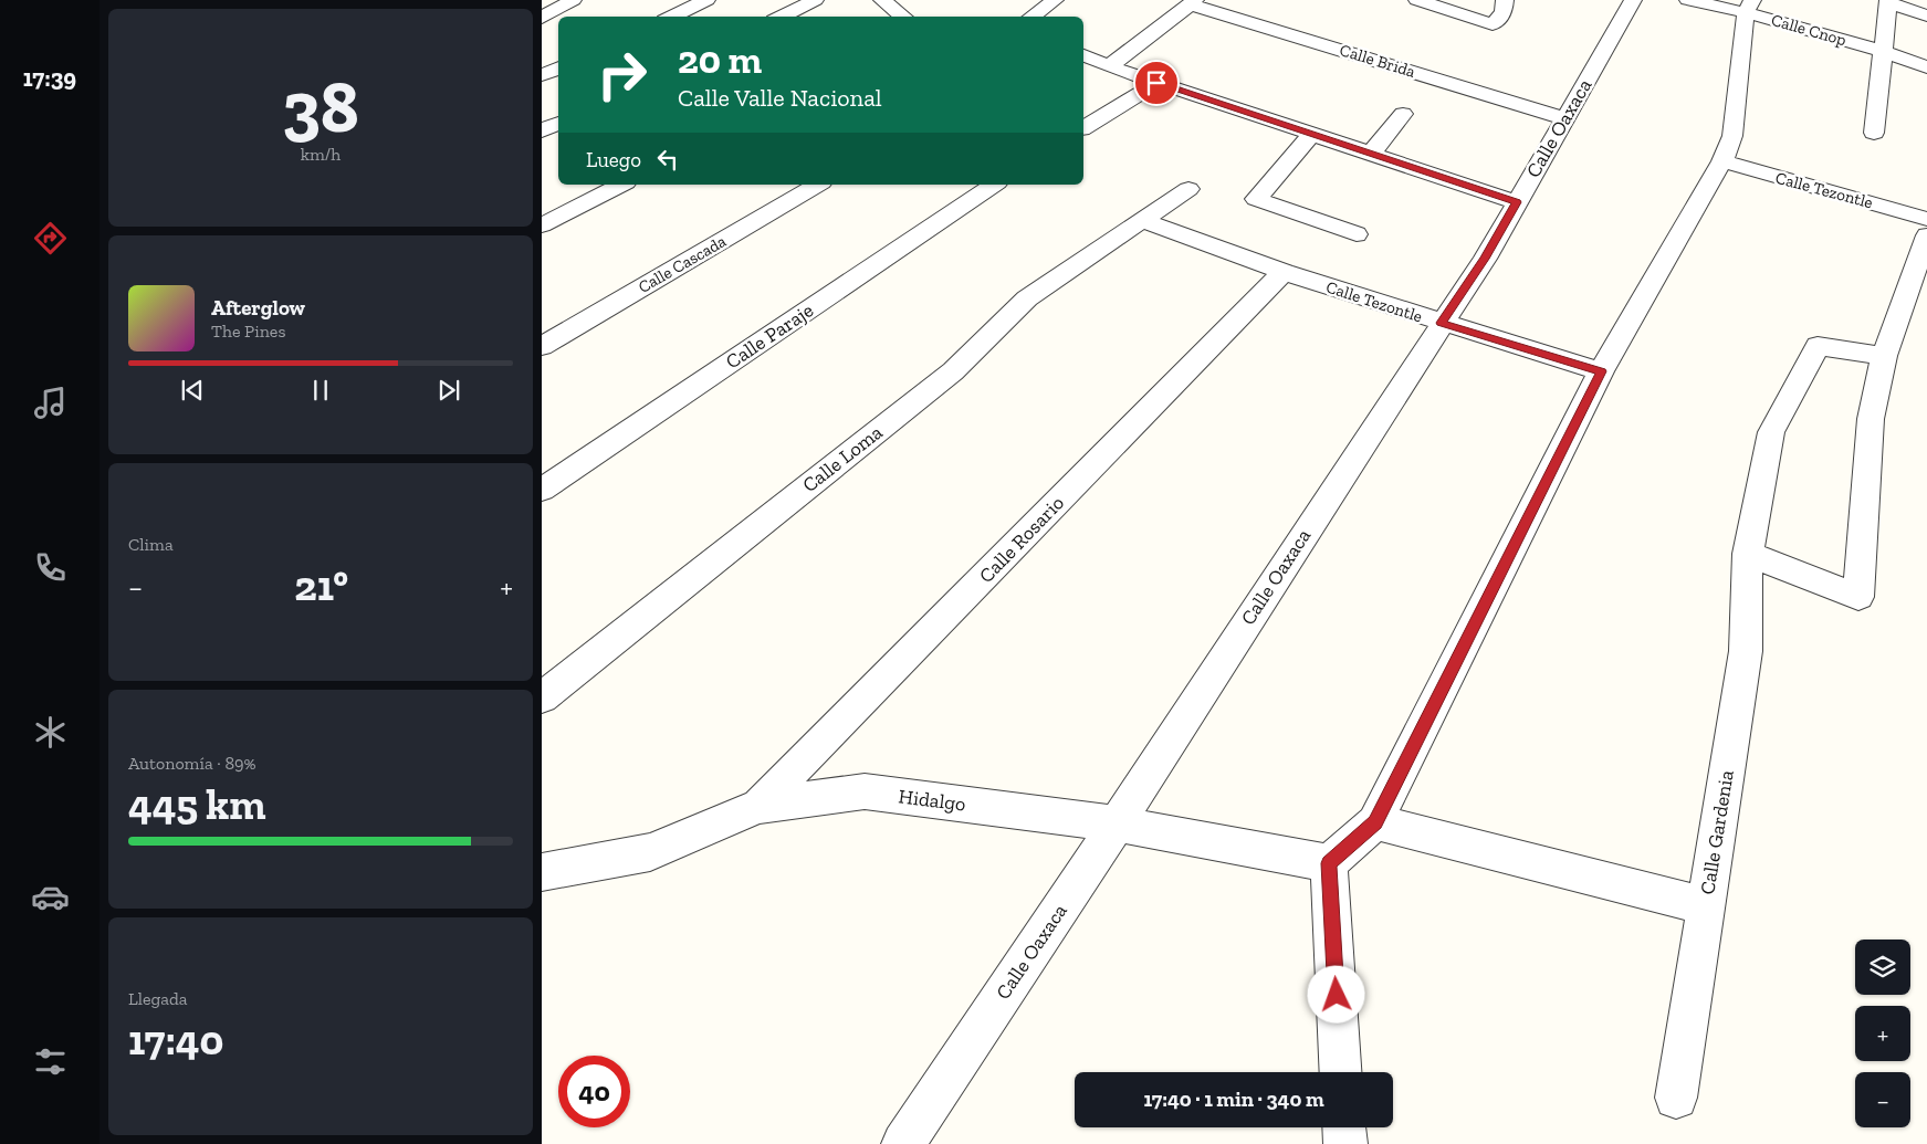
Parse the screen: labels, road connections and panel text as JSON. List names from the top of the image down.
{
  "streets": {
    "street": [
      "Calle Cnop",
      "Calle Brida",
      "Calle Oaxaca",
      "Calle Tezontle",
      "Calle Cascada",
      "Calle Paraje",
      "Calle Loma",
      "Calle Rosario",
      "Hidalgo",
      "Calle Gardenia"
    ]
  },
  "crossings": [
    ["Calle Brida", "Calle Oaxaca"],
    ["Calle Oaxaca", "Calle Tezontle"],
    ["Calle Oaxaca", "Hidalgo"],
    ["Calle Tezontle", "Calle Loma"],
    ["Calle Tezontle", "Calle Rosario"],
    ["Calle Rosario", "Hidalgo"]
  ],
  "page": {
    "tabs": "17:39",
    "tile": [
      ["38", "km/h"],
      "Clima",
      ["Autonomía · 89%", "445 km"],
      ["Llegada", "17:40"]
    ],
    "turn": ["20 m", "Calle Valle Nacional"],
    "then": "Luego",
    "song": ["Afterglow", "The Pines"],
    "heat": ["−", "21°", "+"],
    "map_buttons": ["+", "−"],
    "limit": "40",
    "trip": "17:40 · 1 min · 340 m"
  }
}
